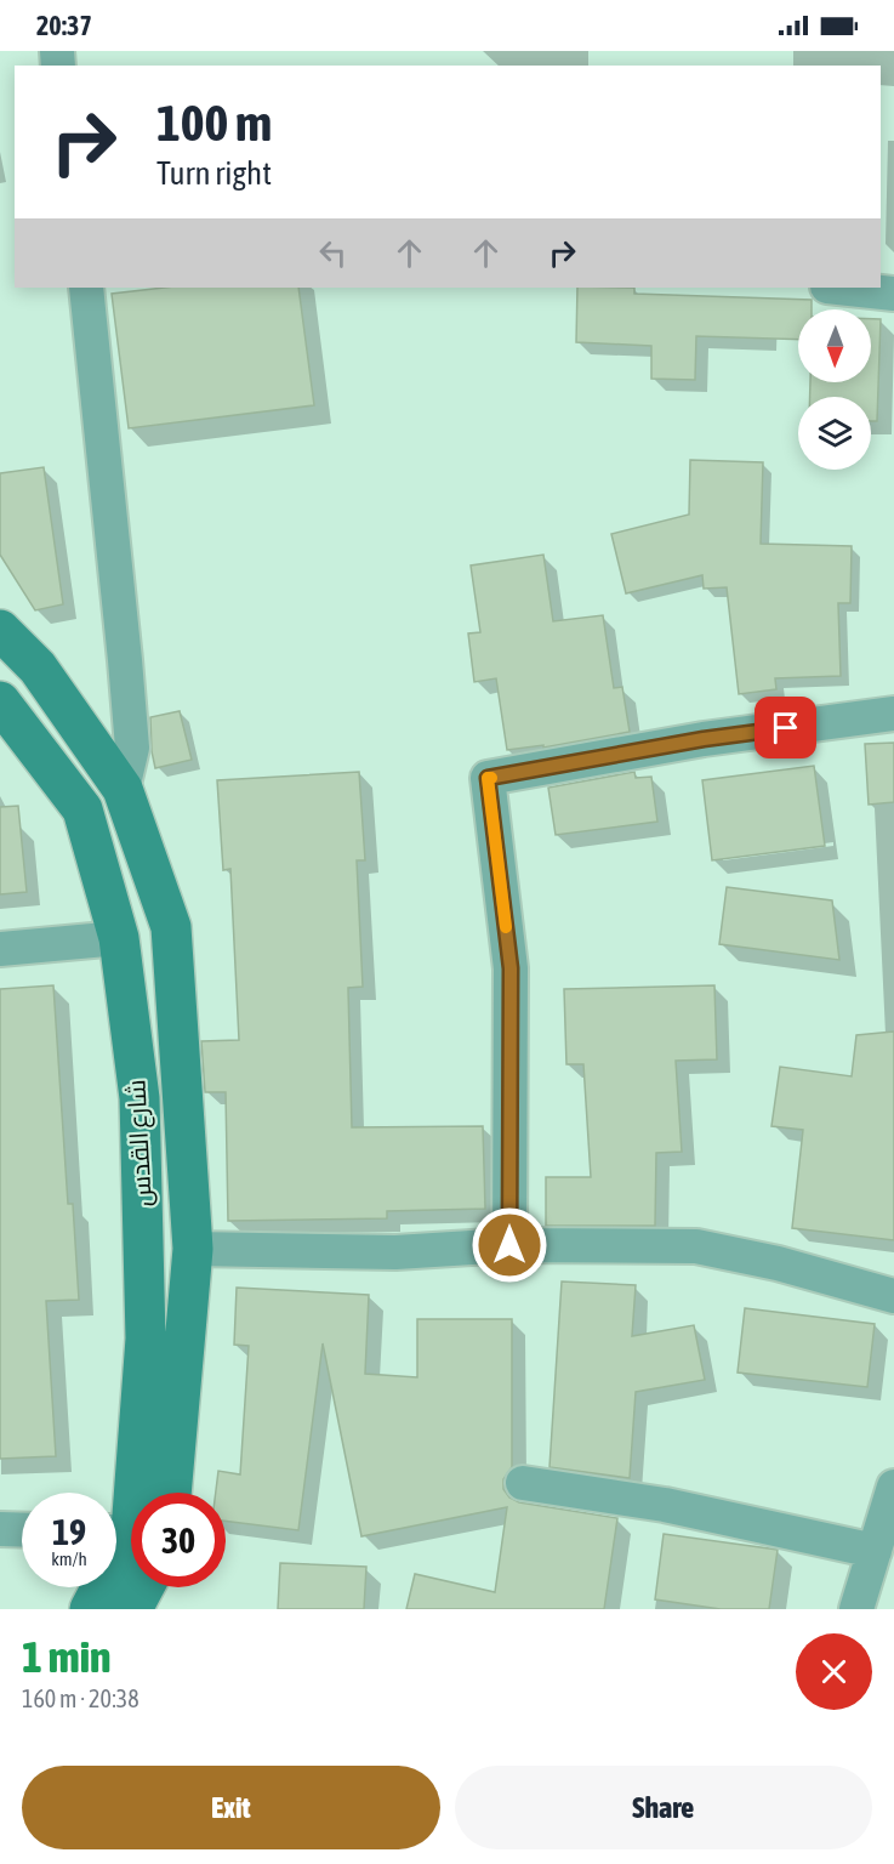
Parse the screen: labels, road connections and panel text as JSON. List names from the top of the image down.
{
  "streets": {
    "main road": ["شارع القدس"]
  },
  "north": "bottom",
  "page": {
    "status": "20:37",
    "turn": ["100 m", "Turn right"],
    "speed": "19 km/h",
    "limit": "30",
    "heading": ["1 min", "160 m · 20:38"],
    "buttons": ["Exit", "Share"]
  }
}
